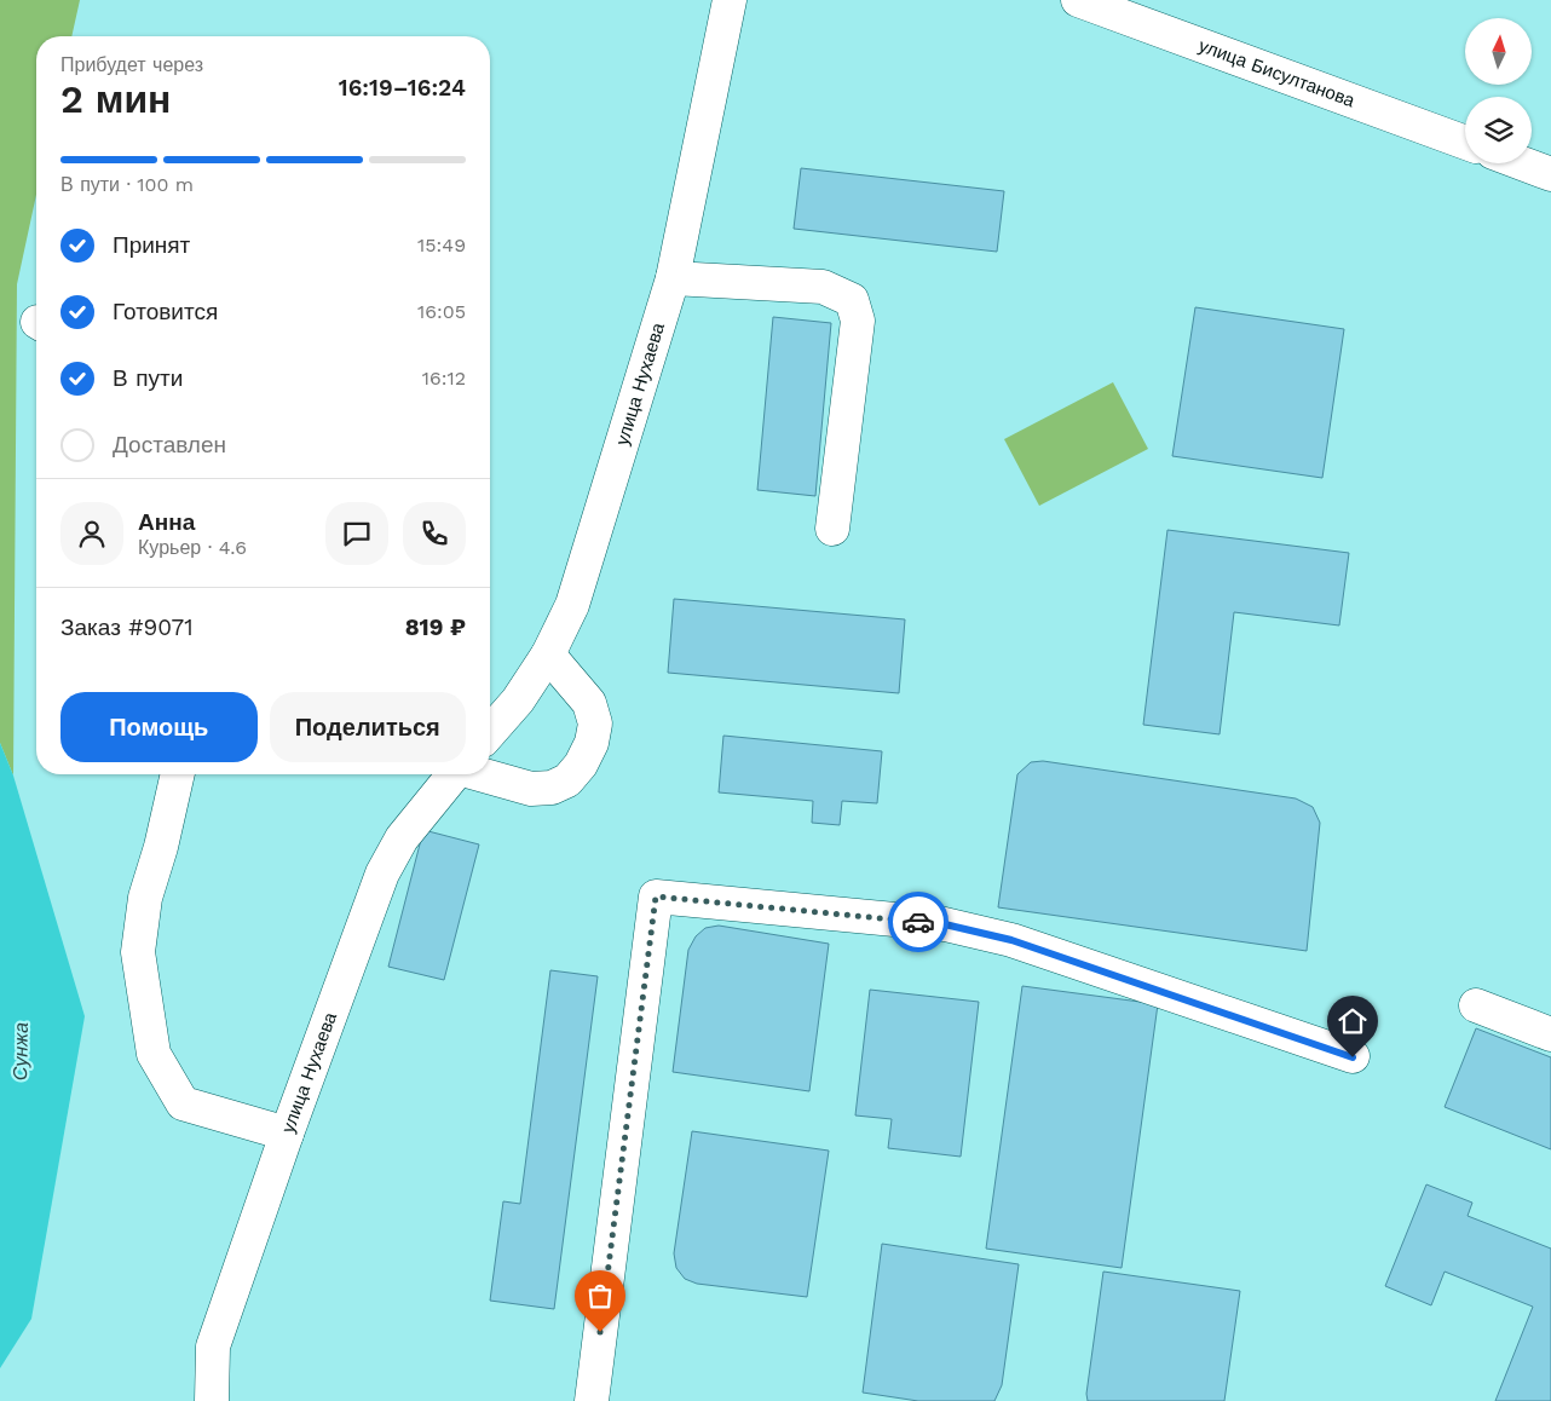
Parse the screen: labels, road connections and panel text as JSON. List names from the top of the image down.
{
  "streets": {
    "street": ["улица Бисултанова", "улица Нухаева"]
  },
  "water": ["Сунжа"],
  "north": "top",
  "page": {
    "heading": ["2 мин", "Прибудет через", "16:19–16:24"],
    "panel": [
      "Анна",
      "Курьер · 4.6",
      "Заказ #9071",
      "819 ₽"
    ],
    "bar": "В пути · 100 m",
    "list": [
      ["Принят", "15:49"],
      ["Готовится", "16:05"],
      ["В пути", "16:12"],
      "Доставлен"
    ],
    "buttons": ["Помощь", "Поделиться"]
  }
}
